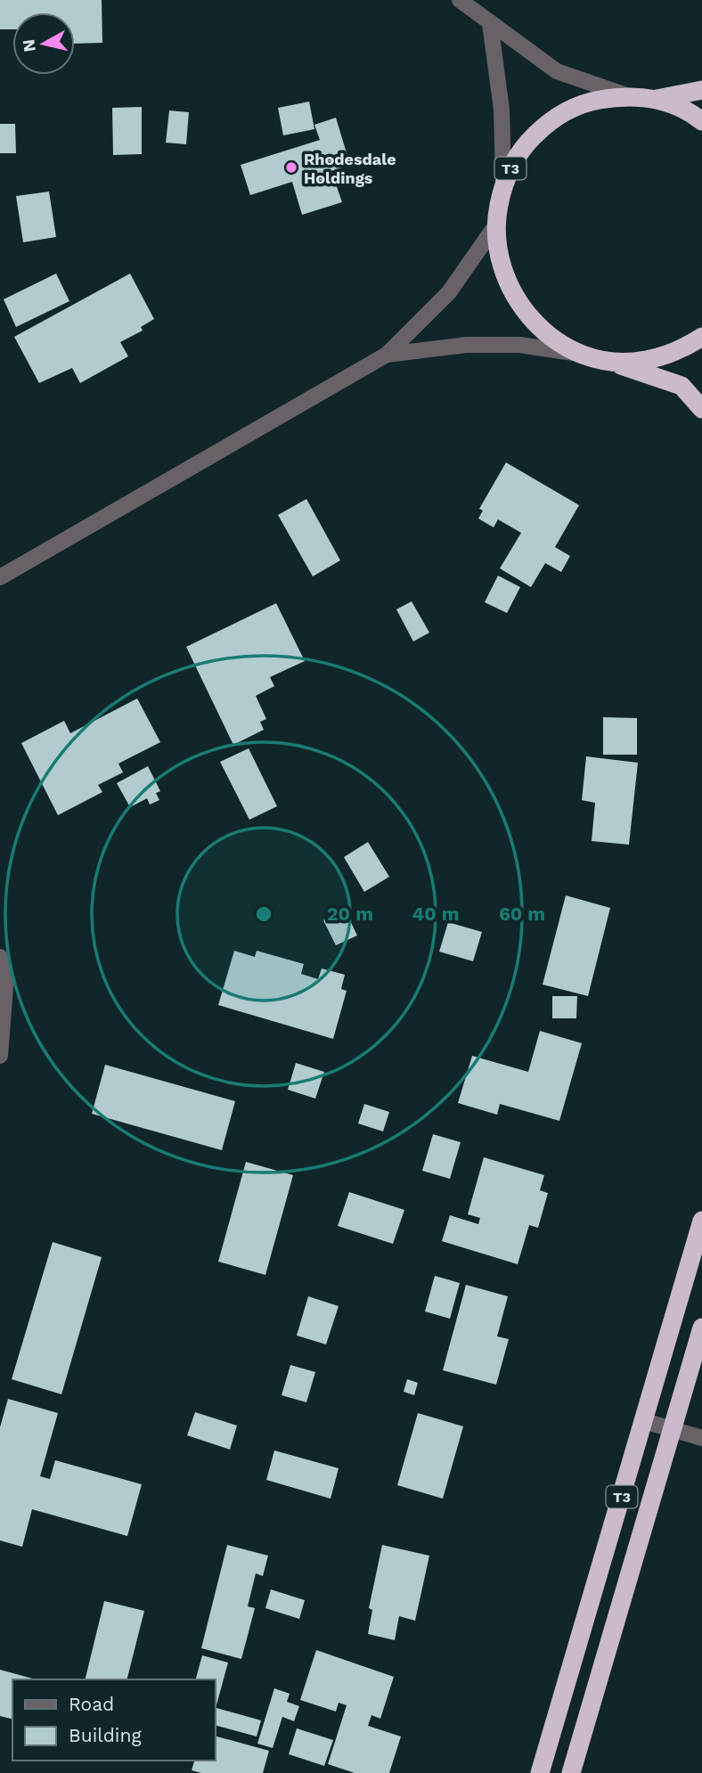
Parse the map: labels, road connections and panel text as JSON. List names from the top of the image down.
{
  "streets": {
    "highway": ["T3"]
  },
  "places": ["Rhodesdale Holdings"],
  "legend": ["Road", "Building"],
  "north": "left",
  "rings": ["20 m", "40 m", "60 m"]
}
